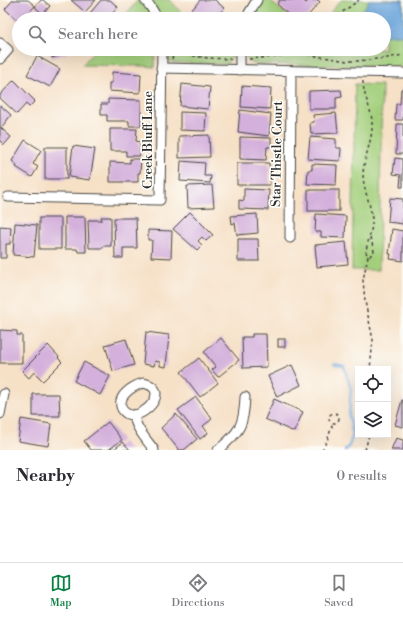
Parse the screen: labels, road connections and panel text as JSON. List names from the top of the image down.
{
  "streets": {
    "street": ["Creek Bluff Lane", "Star Thistle Court"]
  },
  "page": {
    "search": "Search here",
    "heading": ["Nearby", "0 results"],
    "nav": ["Map", "Directions", "Saved"]
  }
}
